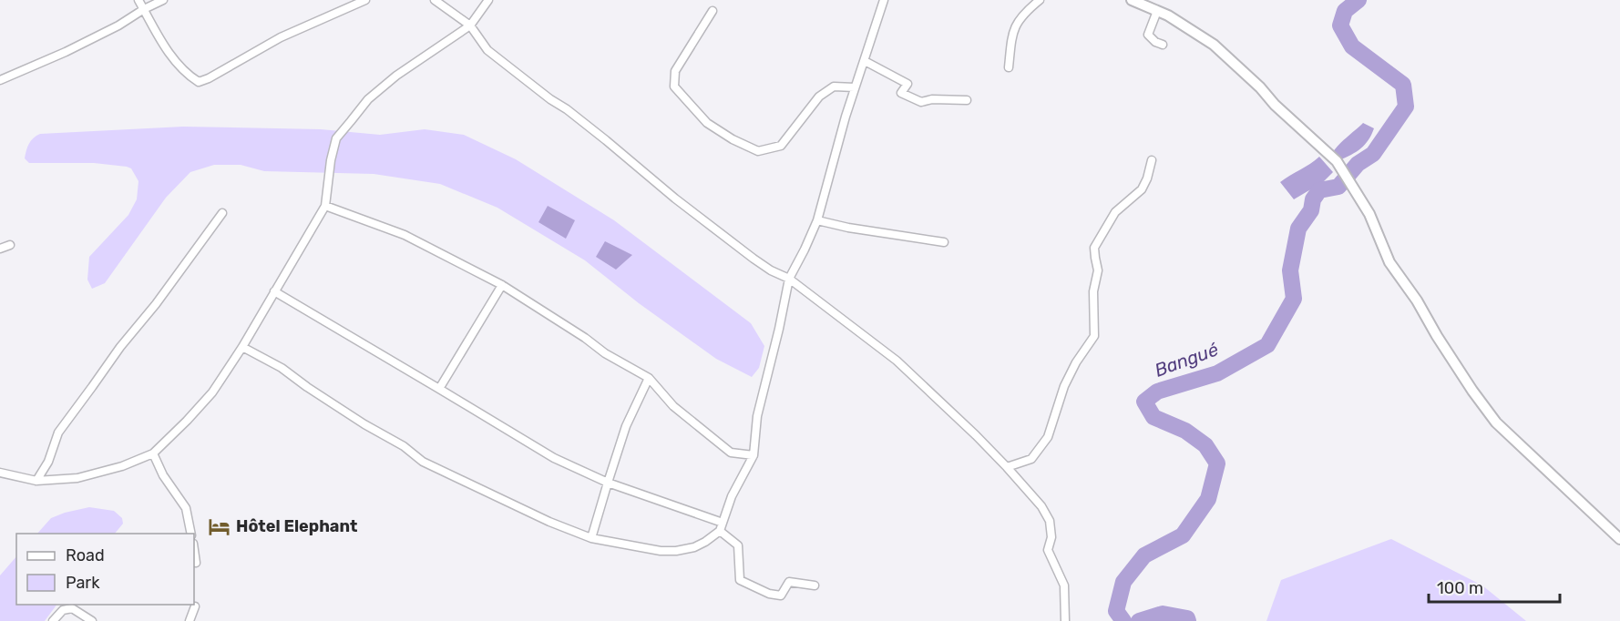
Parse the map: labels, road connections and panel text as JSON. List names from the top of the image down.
{
  "water": ["Bangué"],
  "places": {
    "hotel": ["Hôtel Elephant"]
  },
  "legend": ["Road", "Park"],
  "scale_bar": "100 m"
}
